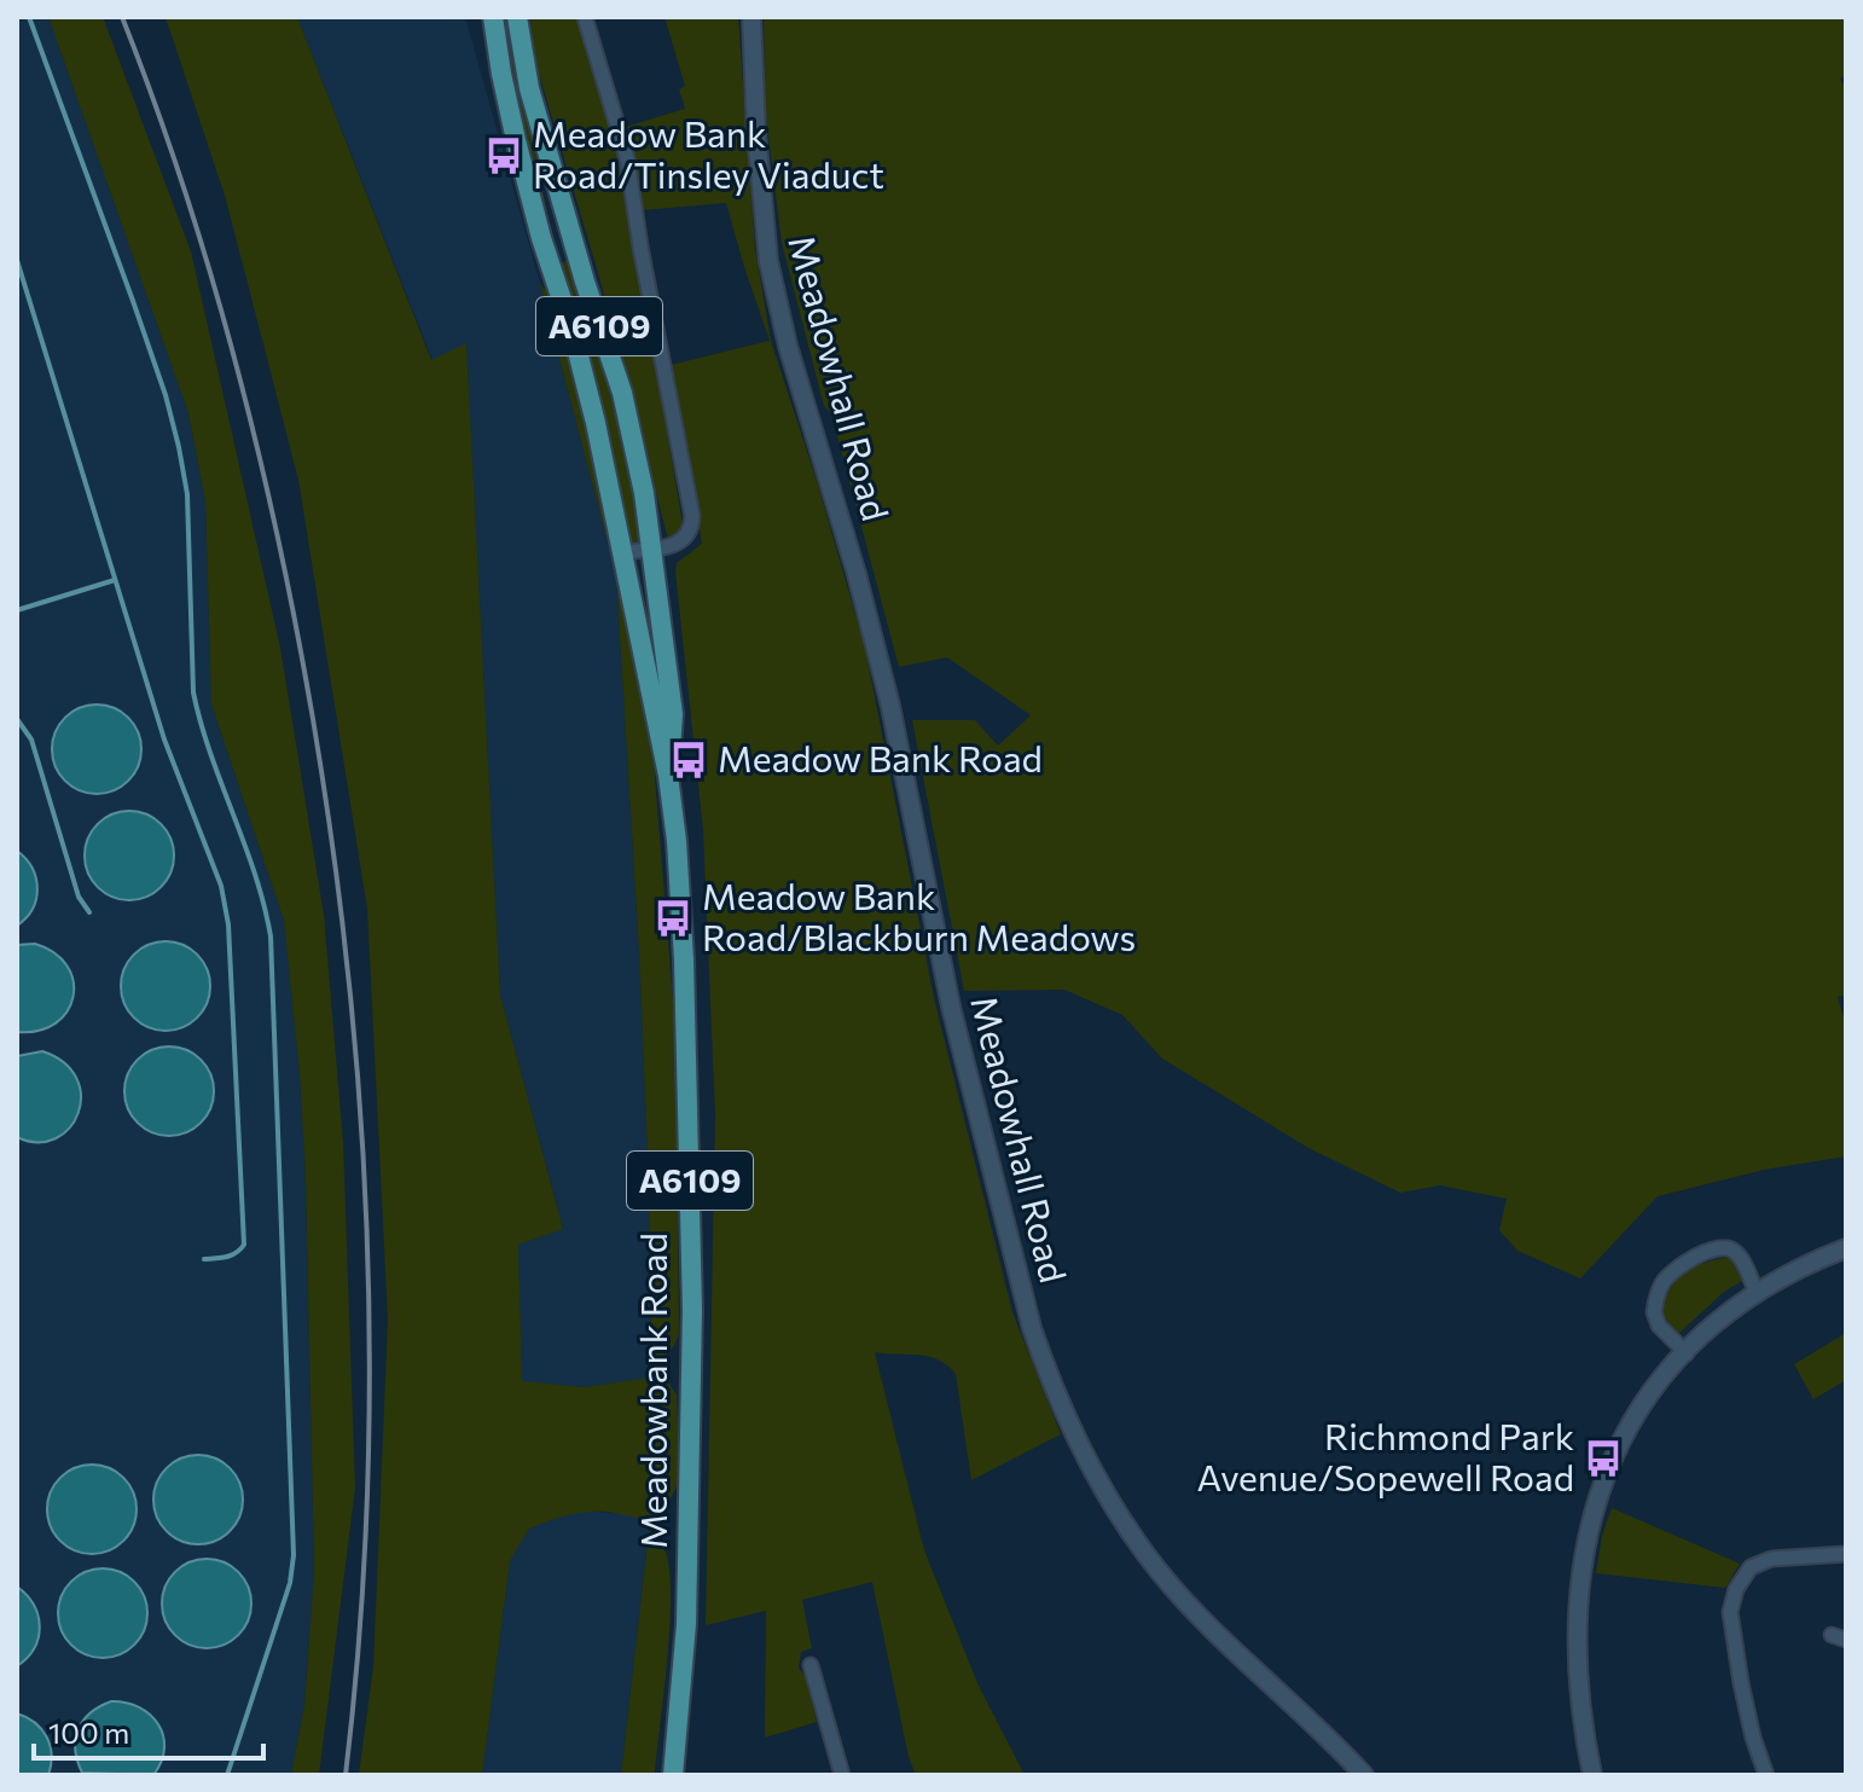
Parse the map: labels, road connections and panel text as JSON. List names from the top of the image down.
{
  "streets": {
    "main road": ["A6109", "Meadowbank Road"],
    "street": ["Meadowhall Road"]
  },
  "crossings": [
    ["A6109", "Meadowbank Road"]
  ],
  "places": {
    "bus stop": [
      "Meadow Bank Road/Tinsley Viaduct",
      "Meadow Bank Road",
      "Meadow Bank Road/Blackburn Meadows",
      "Richmond Park Avenue/Sopewell Road"
    ]
  },
  "scale_bar": "100 m"
}
